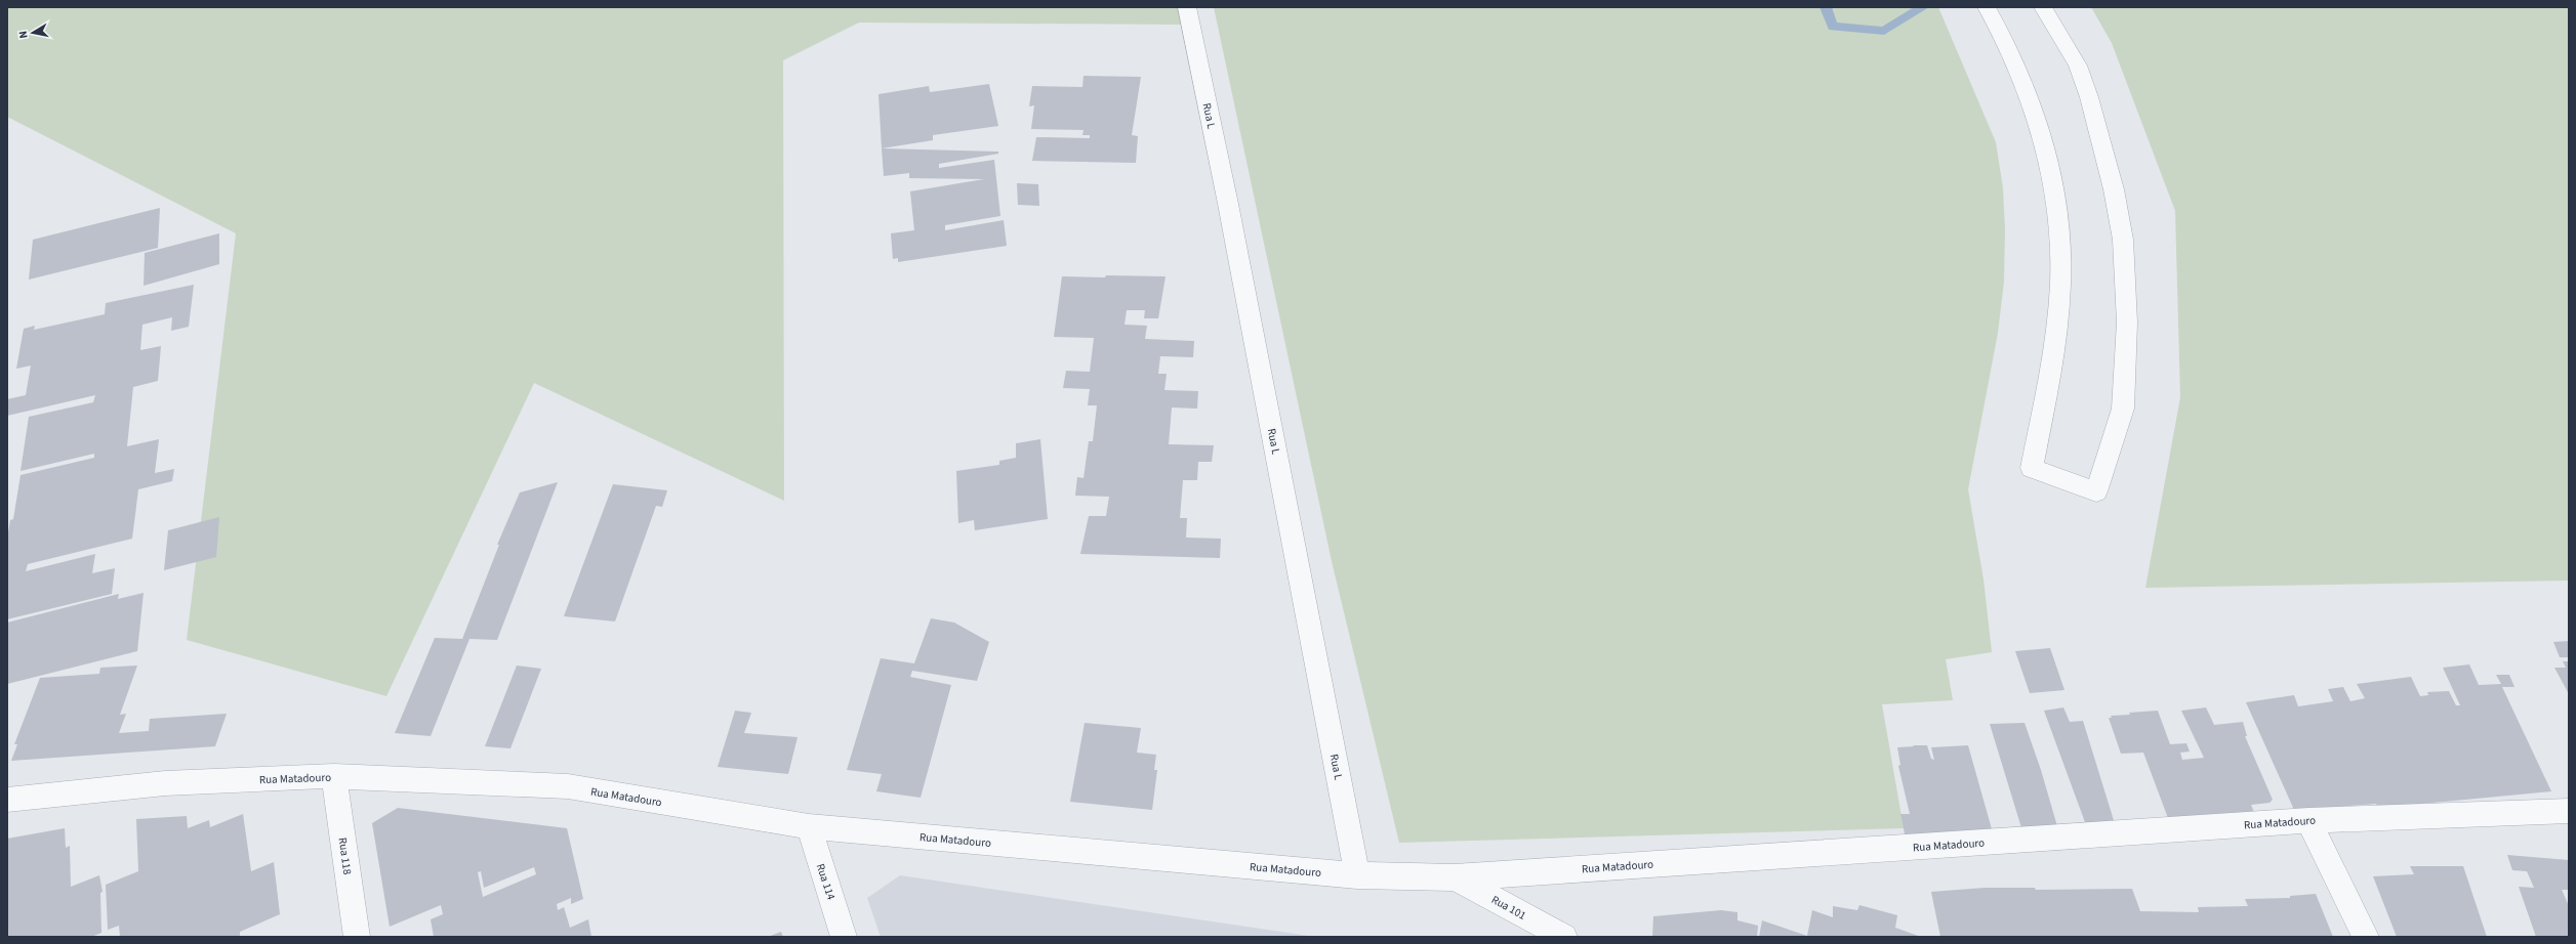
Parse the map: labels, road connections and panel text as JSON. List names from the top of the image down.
{
  "streets": {
    "street": [
      "Rua L",
      "Rua Matadouro",
      "Rua 118",
      "Rua 114",
      "Rua 101"
    ]
  },
  "crossings": [
    ["Rua L", "Rua Matadouro"],
    ["Rua Matadouro", "Rua 118"],
    ["Rua Matadouro", "Rua 114"],
    ["Rua Matadouro", "Rua 101"]
  ],
  "north": "left"
}
